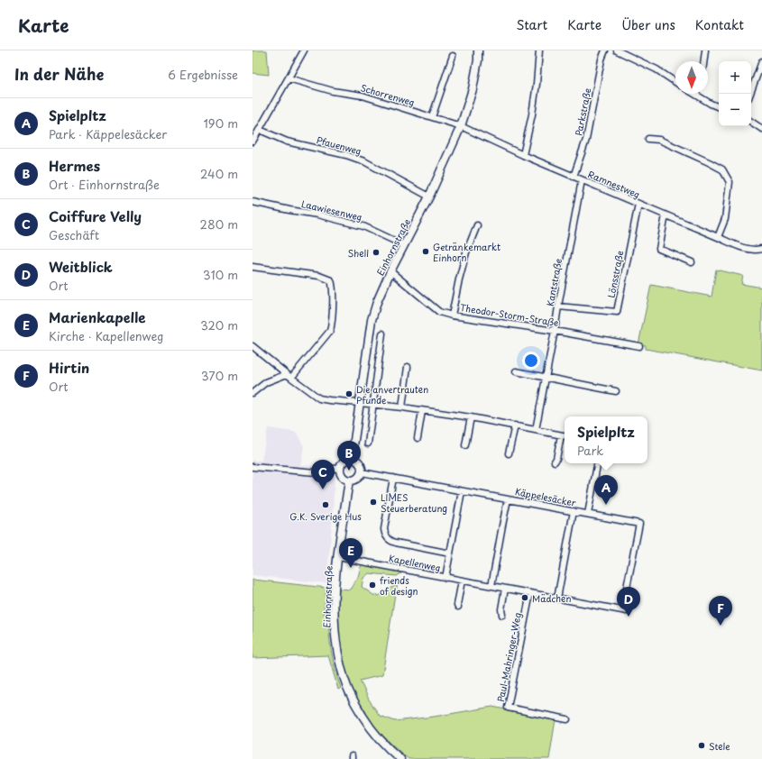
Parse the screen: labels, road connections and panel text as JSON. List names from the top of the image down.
{
  "streets": {
    "main road": ["Einhornstraße"],
    "street": [
      "Schorrenweg",
      "Parkstraße",
      "Pfauenweg",
      "Ramnestweg",
      "Laawiesenweg",
      "Lönsstraße",
      "Kantstraße",
      "Theodor-Storm-Straße",
      "Käppelesäcker",
      "Kapellenweg",
      "Paul-Mahringer-Weg"
    ]
  },
  "crossings": [
    ["Schorrenweg", "Ramnestweg"],
    ["Schorrenweg", "Einhornstraße"],
    ["Parkstraße", "Ramnestweg"],
    ["Pfauenweg", "Einhornstraße"],
    ["Ramnestweg", "Einhornstraße"],
    ["Ramnestweg", "Lönsstraße"],
    ["Ramnestweg", "Kantstraße"],
    ["Laawiesenweg", "Einhornstraße"],
    ["Einhornstraße", "Theodor-Storm-Straße"],
    ["Einhornstraße", "Käppelesäcker"],
    ["Einhornstraße", "Kapellenweg"],
    ["Lönsstraße", "Kantstraße"],
    ["Kantstraße", "Theodor-Storm-Straße"],
    ["Käppelesäcker", "Kapellenweg"],
    ["Kapellenweg", "Paul-Mahringer-Weg"]
  ],
  "places": [
    "Getränkemarkt Einhorn",
    "Shell",
    "Die anvertrauten Pfunde",
    "LIMES Steuerberatung",
    "G.K. Sverige Hus",
    "friends of design",
    "Mädchen",
    "Stele"
  ],
  "north": "bottom",
  "page": {
    "header": "Karte",
    "nav": [
      "Start",
      "Karte",
      "Über uns",
      "Kontakt"
    ],
    "heading": ["In der Nähe", "6 Ergebnisse"],
    "map_buttons": ["+", "−"],
    "list": [
      {
        "mark": "A",
        "name": "Spielpltz",
        "note": "Park · Käppelesäcker",
        "value": "190 m"
      },
      {
        "mark": "B",
        "name": "Hermes",
        "note": "Ort · Einhornstraße",
        "value": "240 m"
      },
      {
        "mark": "C",
        "name": "Coiffure Velly",
        "note": "Geschäft",
        "value": "280 m"
      },
      {
        "mark": "D",
        "name": "Weitblick",
        "note": "Ort",
        "value": "310 m"
      },
      {
        "mark": "E",
        "name": "Marienkapelle",
        "note": "Kirche · Kapellenweg",
        "value": "320 m"
      },
      {
        "mark": "F",
        "name": "Hirtin",
        "note": "Ort",
        "value": "370 m"
      }
    ],
    "popup": ["Spielpltz", "Park"],
    "pins": [
      "B",
      "C",
      "A",
      "E",
      "D",
      "F"
    ]
  }
}
